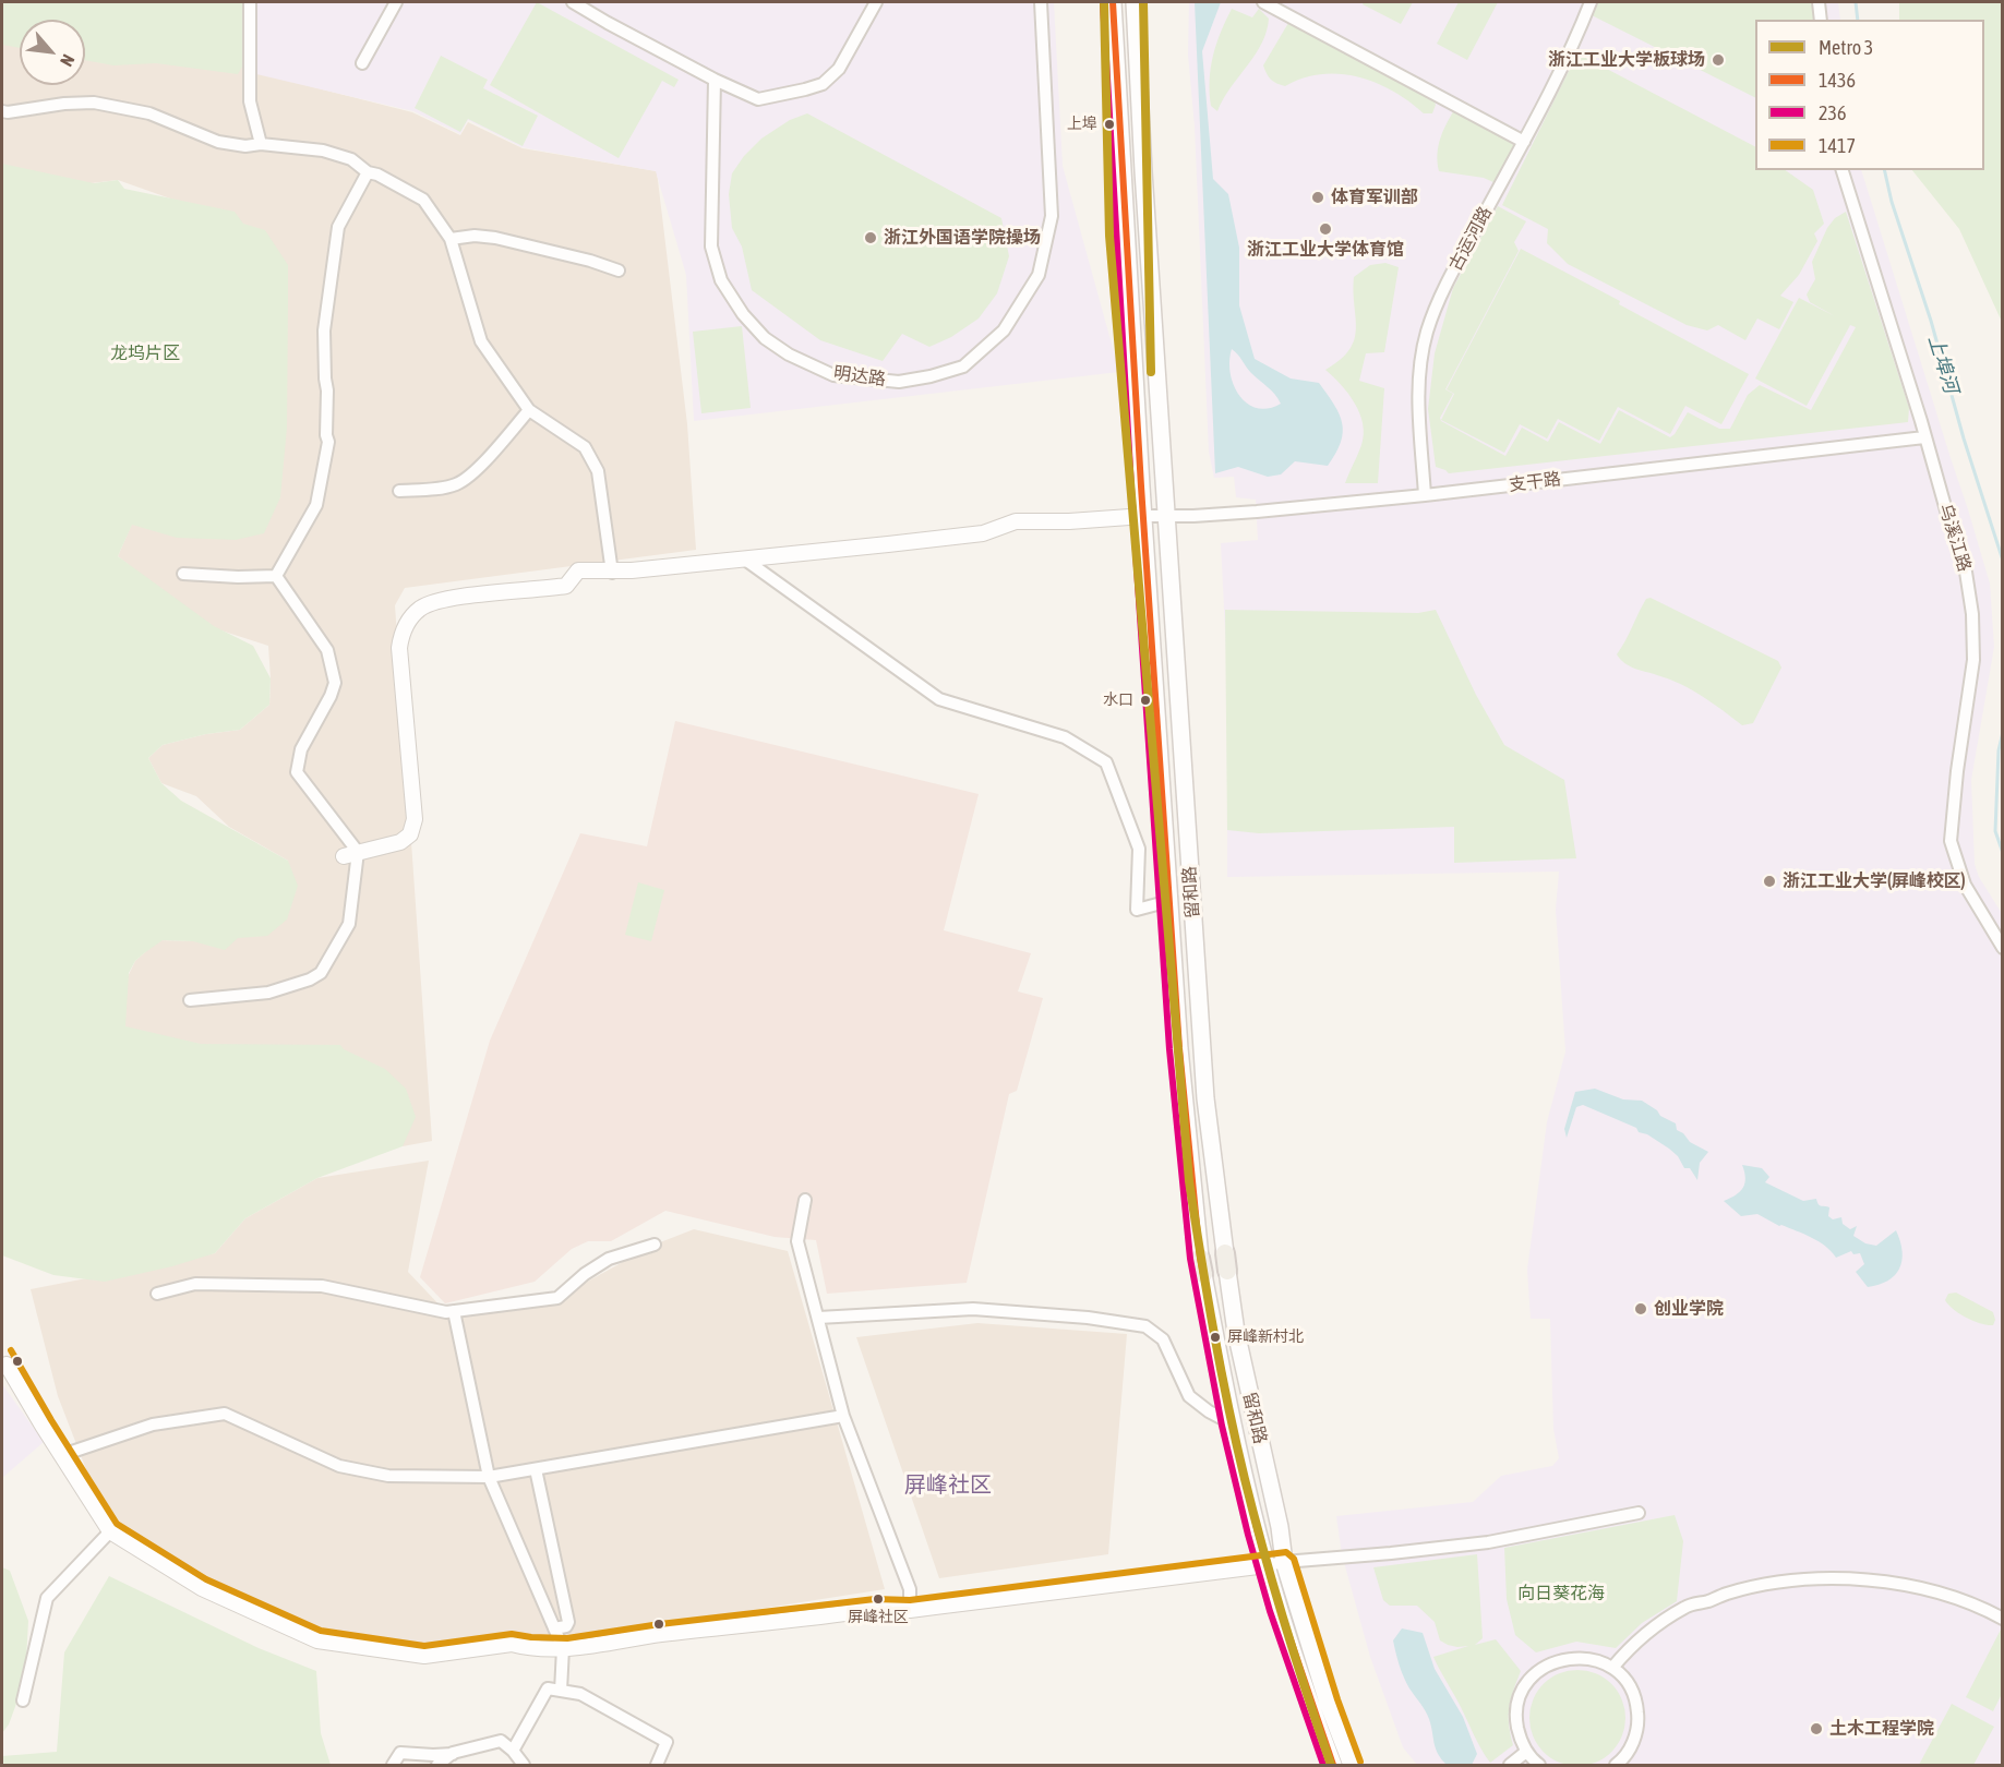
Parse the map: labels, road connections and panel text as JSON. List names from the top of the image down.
{
  "streets": {
    "main road": ["留和路"],
    "street": [
      "古运河路",
      "明达路",
      "支干路",
      "乌溪江路"
    ]
  },
  "crossings": [
    ["古运河路", "支干路"],
    ["支干路", "乌溪江路"],
    ["支干路", "留和路"]
  ],
  "districts": ["屏峰社区"],
  "water": ["上埠河"],
  "parks": ["龙坞片区", "向日葵花海"],
  "places": [
    "浙江工业大学板球场",
    "上埠",
    "体育军训部",
    "浙江工业大学体育馆",
    "浙江外国语学院操场",
    "水口",
    "浙江工业大学(屏峰校区)",
    "创业学院",
    "屏峰新村北",
    "屏峰社区",
    "土木工程学院"
  ],
  "lines": [
    "metro line 3",
    "transit line 1436",
    "transit line 236",
    "transit line 1417"
  ],
  "legend": [
    "Metro 3",
    "1436",
    "236",
    "1417"
  ],
  "north": "bottom right"
}
